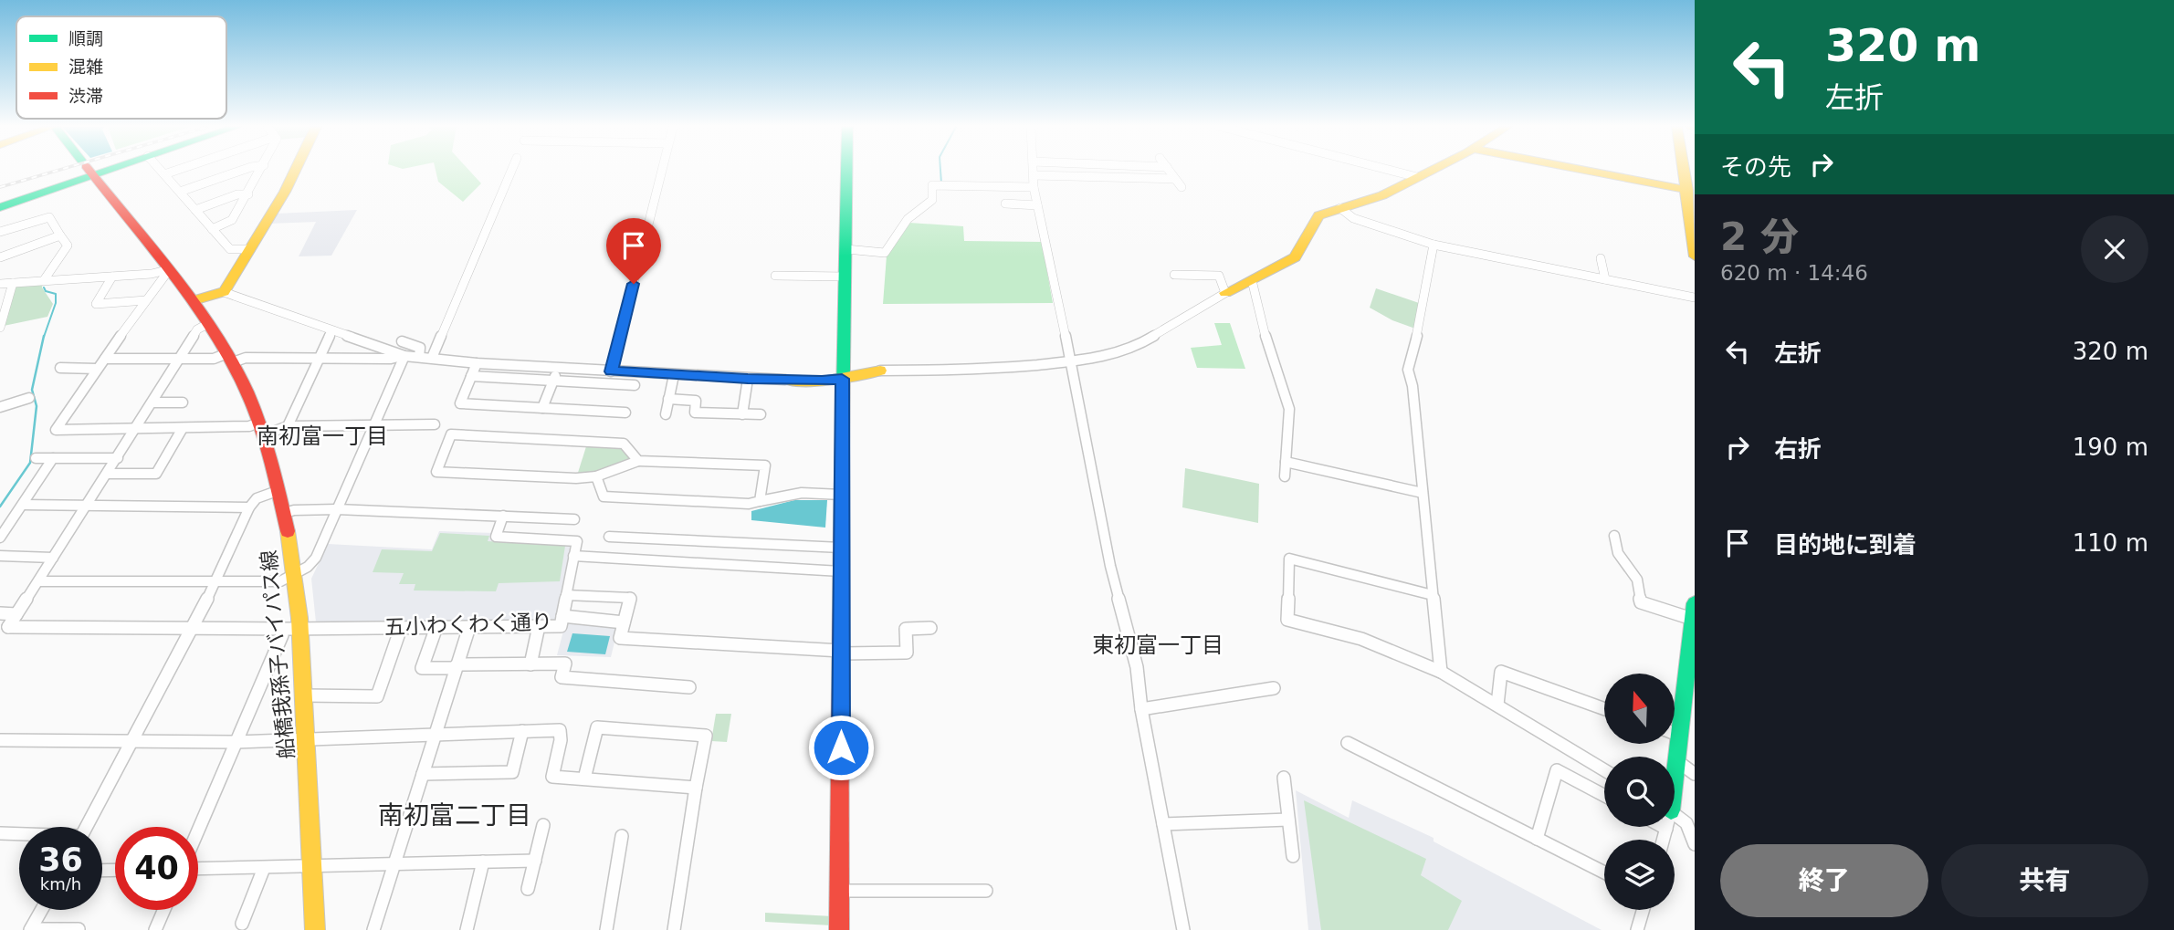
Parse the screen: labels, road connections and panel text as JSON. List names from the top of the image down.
{
  "streets": {
    "street": ["五小わくわく通り", "船橋我孫子バイパス線"]
  },
  "crossings": [
    ["五小わくわく通り", "船橋我孫子バイパス線"]
  ],
  "districts": ["南初富一丁目", "東初富一丁目", "南初富二丁目"],
  "legend": ["順調", "混雑", "渋滞"],
  "north": "top",
  "page": {
    "turn": ["320 m", "左折"],
    "then": "その先",
    "heading": ["2 分", "620 m · 14:46"],
    "list": [
      {
        "name": "左折",
        "value": "320 m"
      },
      {
        "name": "右折",
        "value": "190 m"
      },
      {
        "name": "目的地に到着",
        "value": "110 m"
      }
    ],
    "speed": "36 km/h",
    "limit": "40",
    "buttons": ["終了", "共有"]
  }
}
